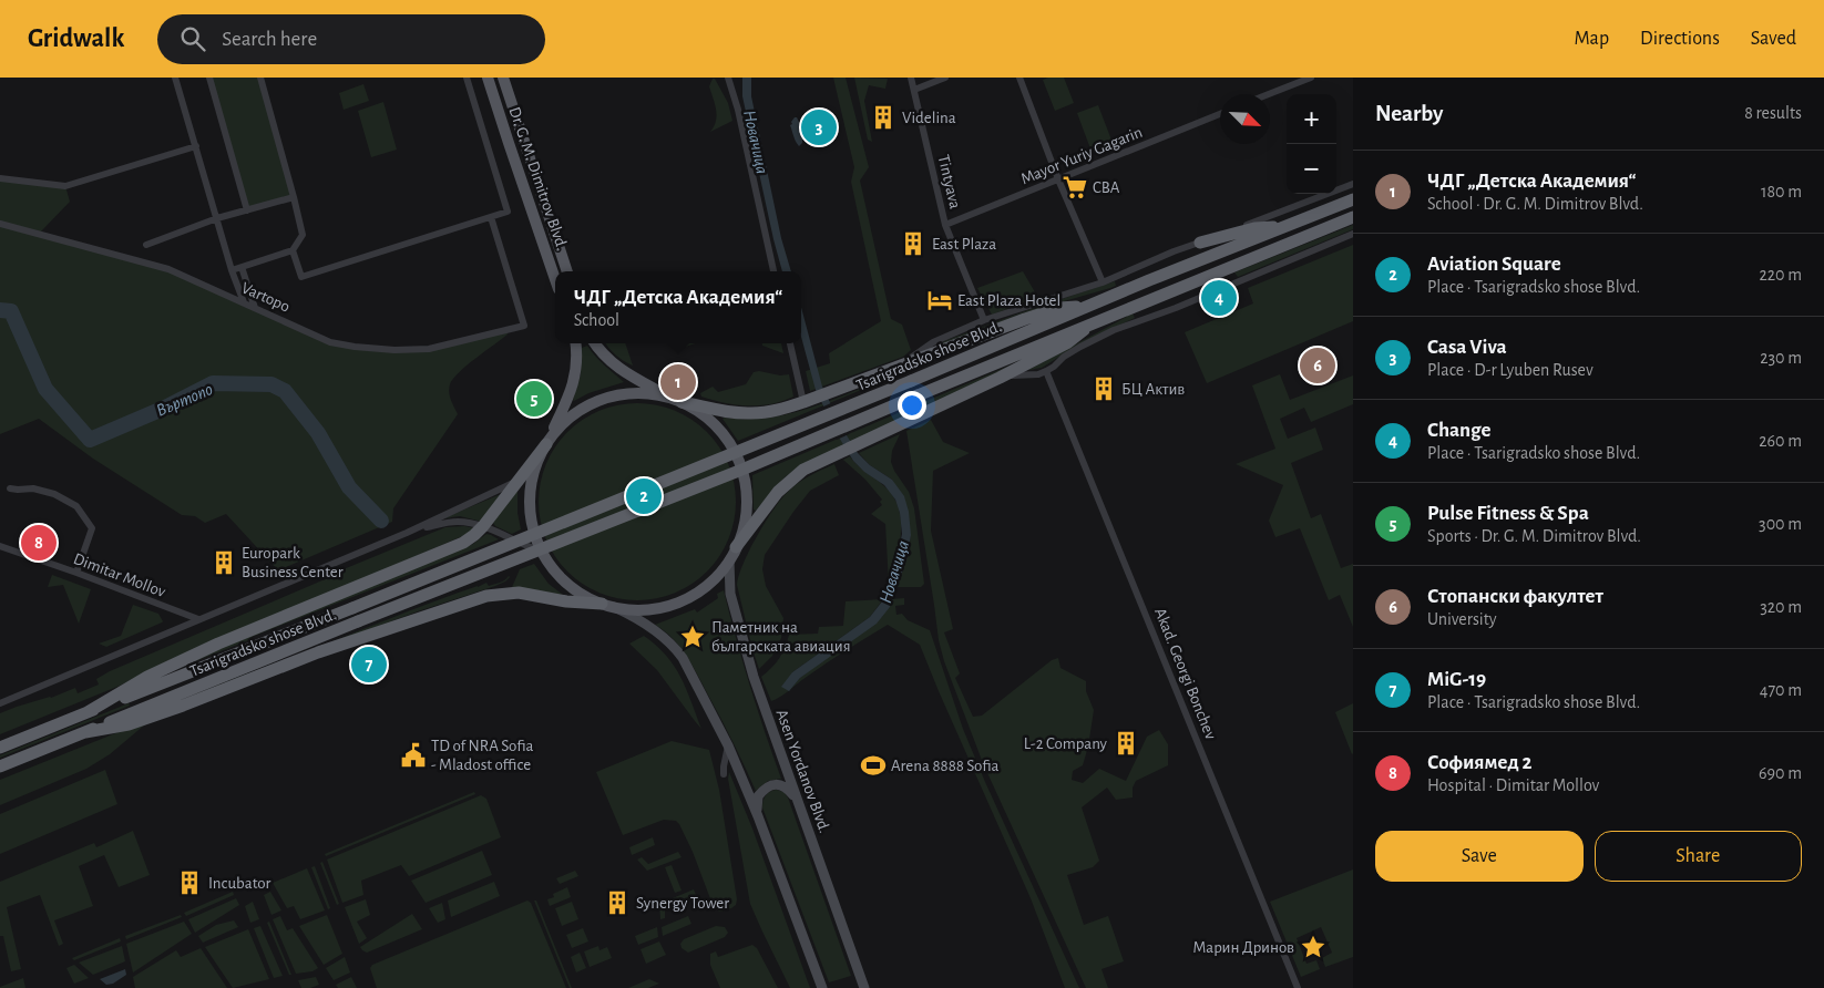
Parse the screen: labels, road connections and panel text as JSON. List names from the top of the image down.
{
  "streets": {
    "highway": ["Tsarigradsko shose Blvd."],
    "main road": ["Dr. G. M. Dimitrov Blvd.", "Asen Yordanov Blvd."],
    "street": [
      "Mayor Yuriy Gagarin",
      "Tintyava",
      "Vartopo",
      "Dimitar Mollov",
      "Akad. Georgi Bonchev"
    ]
  },
  "crossings": [
    ["Mayor Yuriy Gagarin", "Tintyava"],
    ["Tintyava", "Tsarigradsko shose Blvd."]
  ],
  "water": ["Новачица", "Въртопо"],
  "places": {
    "building": [
      "Videlina",
      "East Plaza",
      "БЦ Актив",
      "Europark Business Center",
      "L-2 Company",
      "Incubator",
      "Synergy Tower"
    ],
    "supermarket": ["CBA"],
    "hotel": ["East Plaza Hotel"],
    "place": ["Паметник на българската авиация", "Марин Дринов"],
    "public building": ["TD of NRA Sofia - Mladost office"],
    "sports": ["Arena 8888 Sofia"]
  },
  "north": "bottom right",
  "page": {
    "header": "Gridwalk",
    "search": "Search here",
    "nav": ["Map", "Directions", "Saved"],
    "heading": ["Nearby", "8 results"],
    "map_buttons": ["+", "−"],
    "pins": [
      "3",
      "4",
      "6",
      "1",
      "5",
      "2",
      "8",
      "7"
    ],
    "list": [
      {
        "mark": "1",
        "name": "ЧДГ „Детска Академия“",
        "note": "School · Dr. G. M. Dimitrov Blvd.",
        "value": "180 m"
      },
      {
        "mark": "2",
        "name": "Aviation Square",
        "note": "Place · Tsarigradsko shose Blvd.",
        "value": "220 m"
      },
      {
        "mark": "3",
        "name": "Casa Viva",
        "note": "Place · D-r Lyuben Rusev",
        "value": "230 m"
      },
      {
        "mark": "4",
        "name": "Change",
        "note": "Place · Tsarigradsko shose Blvd.",
        "value": "260 m"
      },
      {
        "mark": "5",
        "name": "Pulse Fitness & Spa",
        "note": "Sports · Dr. G. M. Dimitrov Blvd.",
        "value": "300 m"
      },
      {
        "mark": "6",
        "name": "Стопански факултет",
        "note": "University",
        "value": "320 m"
      },
      {
        "mark": "7",
        "name": "MiG-19",
        "note": "Place · Tsarigradsko shose Blvd.",
        "value": "470 m"
      },
      {
        "mark": "8",
        "name": "Софиямед 2",
        "note": "Hospital · Dimitar Mollov",
        "value": "690 m"
      }
    ],
    "popup": ["ЧДГ „Детска Академия“", "School"],
    "buttons": ["Save", "Share"]
  }
}
